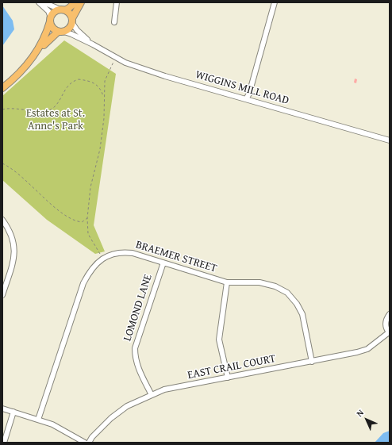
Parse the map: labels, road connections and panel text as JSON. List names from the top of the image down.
{
  "streets": {
    "street": [
      "WIGGINS MILL ROAD",
      "BRAEMER STREET",
      "LOMOND LANE",
      "EAST CRAIL COURT"
    ]
  },
  "crossings": [
    ["BRAEMER STREET", "LOMOND LANE"],
    ["BRAEMER STREET", "EAST CRAIL COURT"],
    ["LOMOND LANE", "EAST CRAIL COURT"]
  ],
  "parks": ["Estates at St. Anne's Park"],
  "north": "top left"
}
